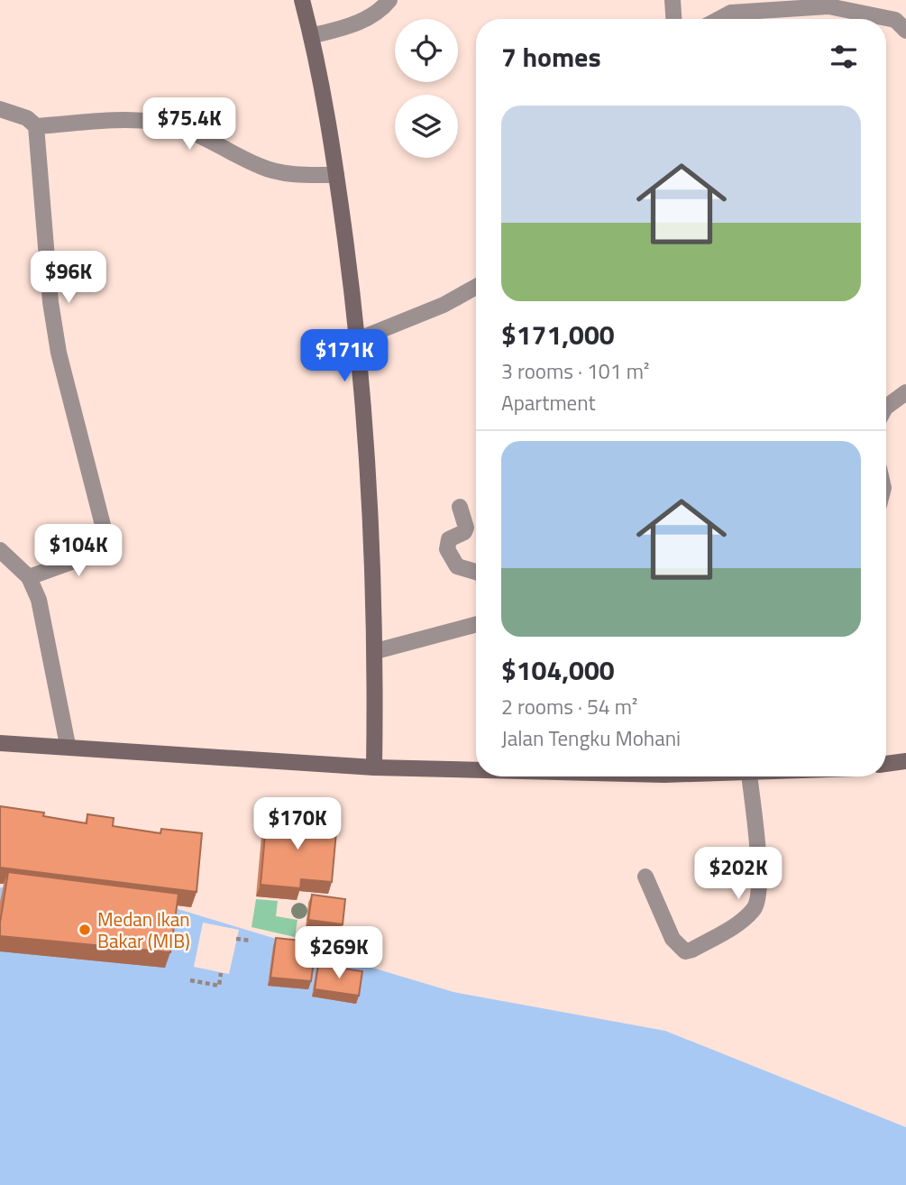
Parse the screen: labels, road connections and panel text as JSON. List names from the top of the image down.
{
  "places": ["Medan Ikan Bakar (MIB)"],
  "page": {
    "heading": "7 homes",
    "list": [
      {
        "name": "$171,000",
        "note": "3 rooms · 101 m² · Apartment"
      },
      {
        "name": "$104,000",
        "note": "2 rooms · 54 m² · Jalan Tengku Mohani"
      }
    ],
    "price": [
      "$75.4K",
      "$96K",
      "$171K",
      "$104K",
      "$170K",
      "$202K",
      "$269K"
    ]
  }
}
